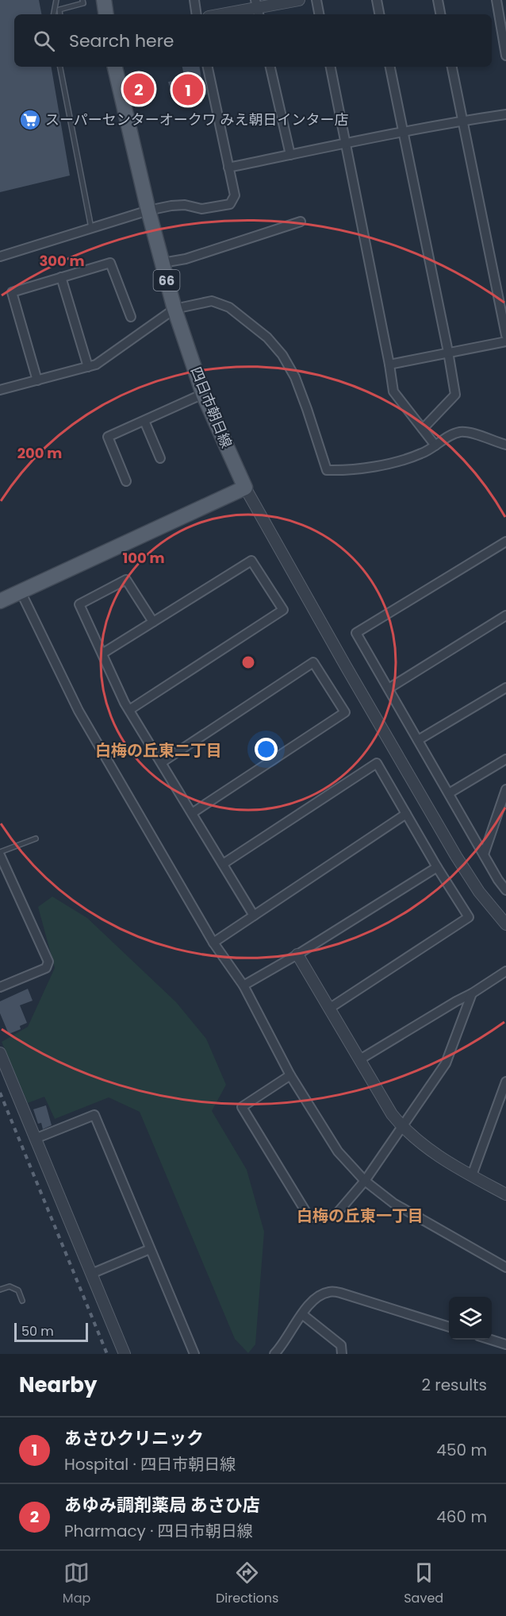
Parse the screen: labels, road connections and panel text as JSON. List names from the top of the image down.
{
  "streets": {
    "main road": ["66", "四日市朝日線"]
  },
  "districts": ["白梅の丘東二丁目", "白梅の丘東一丁目"],
  "places": {
    "supermarket": ["スーパーセンターオークワ みえ朝日インター店"]
  },
  "scale_bar": "50 m",
  "page": {
    "search": "Search here",
    "pins": ["2", "1"],
    "scale": "50 m",
    "heading": ["Nearby", "2 results"],
    "list": [
      {
        "mark": "1",
        "name": "あさひクリニック",
        "note": "Hospital · 四日市朝日線",
        "value": "450 m"
      },
      {
        "mark": "2",
        "name": "あゆみ調剤薬局 あさひ店",
        "note": "Pharmacy · 四日市朝日線",
        "value": "460 m"
      }
    ],
    "nav": ["Map", "Directions", "Saved"]
  },
  "rings": ["300 m", "200 m", "100 m"]
}
